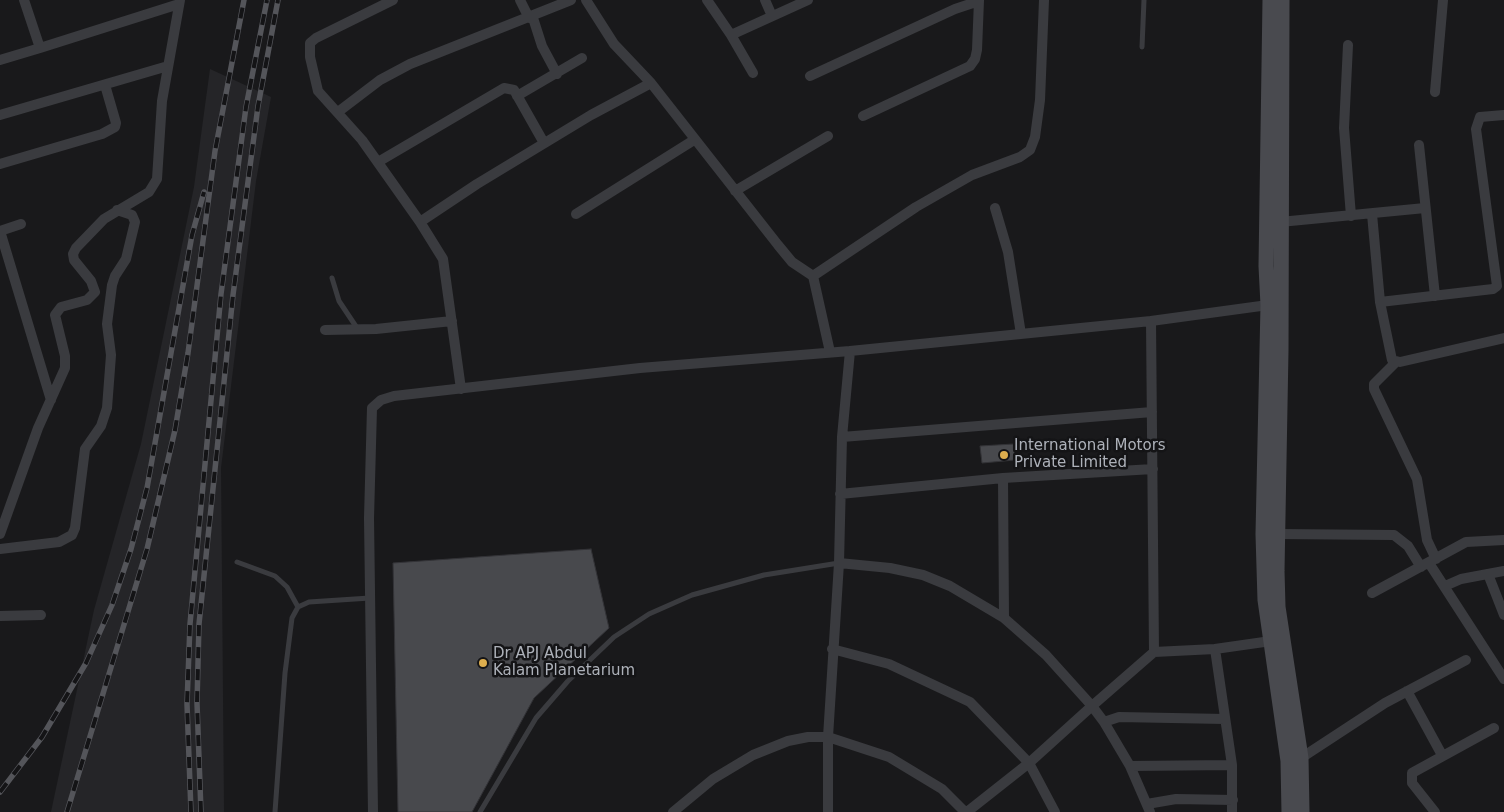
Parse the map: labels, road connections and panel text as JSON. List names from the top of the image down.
{
  "places": ["International Motors Private Limited", "Dr APJ Abdul Kalam Planetarium"]
}
